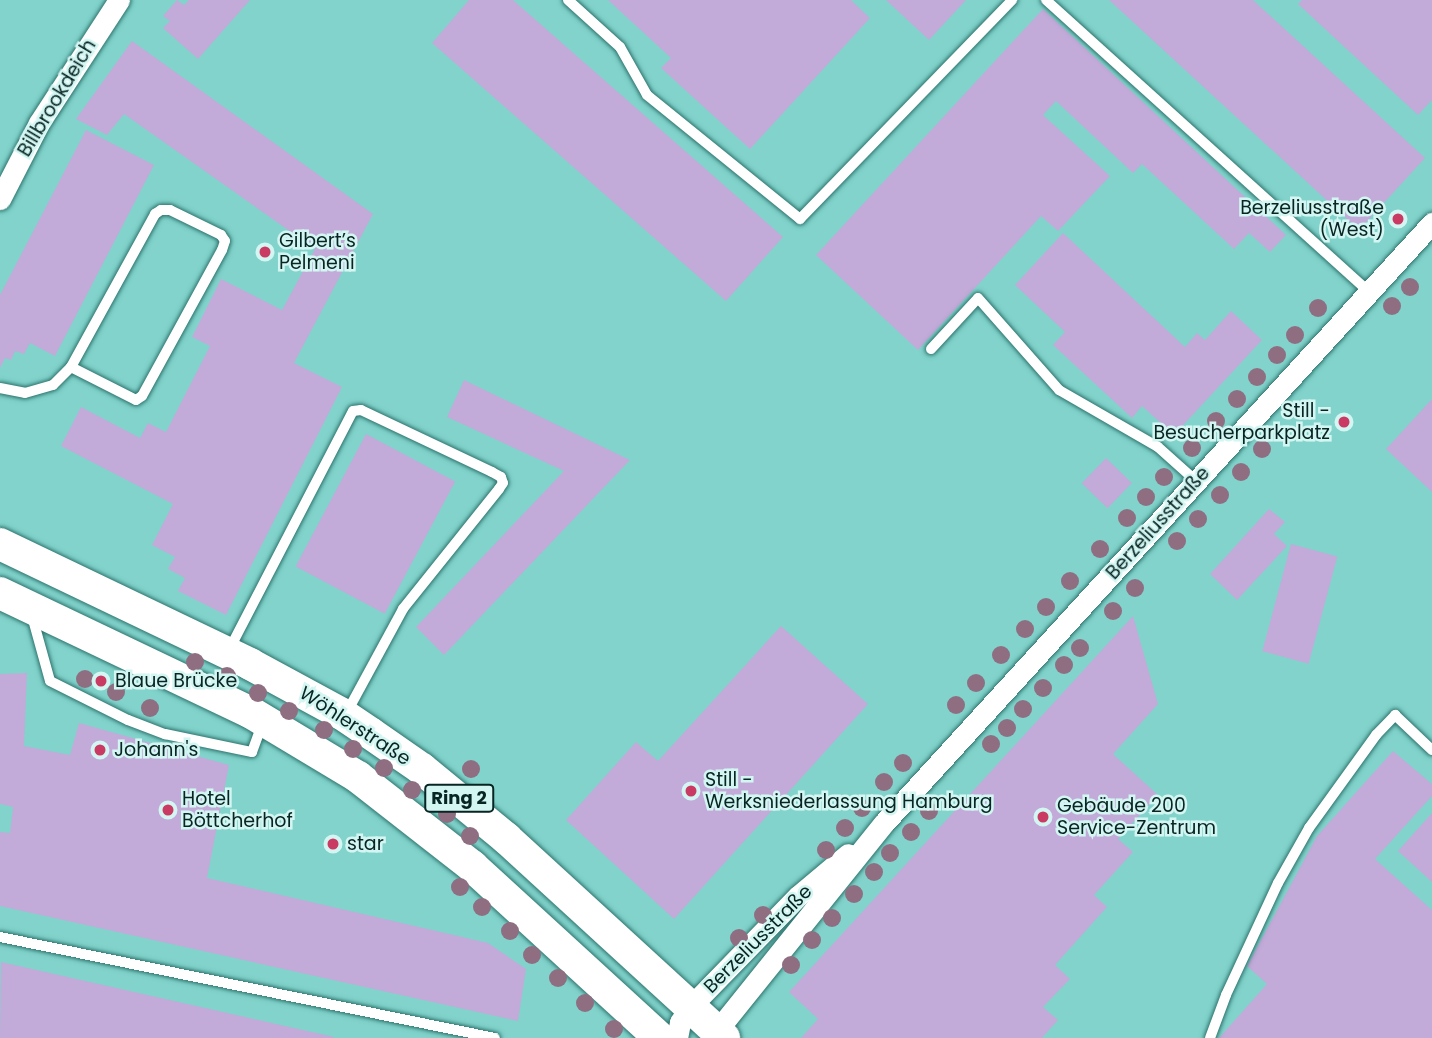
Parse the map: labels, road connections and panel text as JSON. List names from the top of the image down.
{
  "streets": {
    "main road": ["Wöhlerstraße", "Ring 2"],
    "street": ["Billbrookdeich", "Berzeliusstraße"]
  },
  "crossings": [
    ["Berzeliusstraße", "Wöhlerstraße"]
  ],
  "places": [
    "Berzeliusstraße (West)",
    "Gilbert’s Pelmeni",
    "Still - Besucherparkplatz",
    "Blaue Brücke",
    "Johann's",
    "Still - Werksniederlassung Hamburg",
    "Hotel Böttcherhof",
    "Gebäude 200 Service-Zentrum",
    "star"
  ]
}
